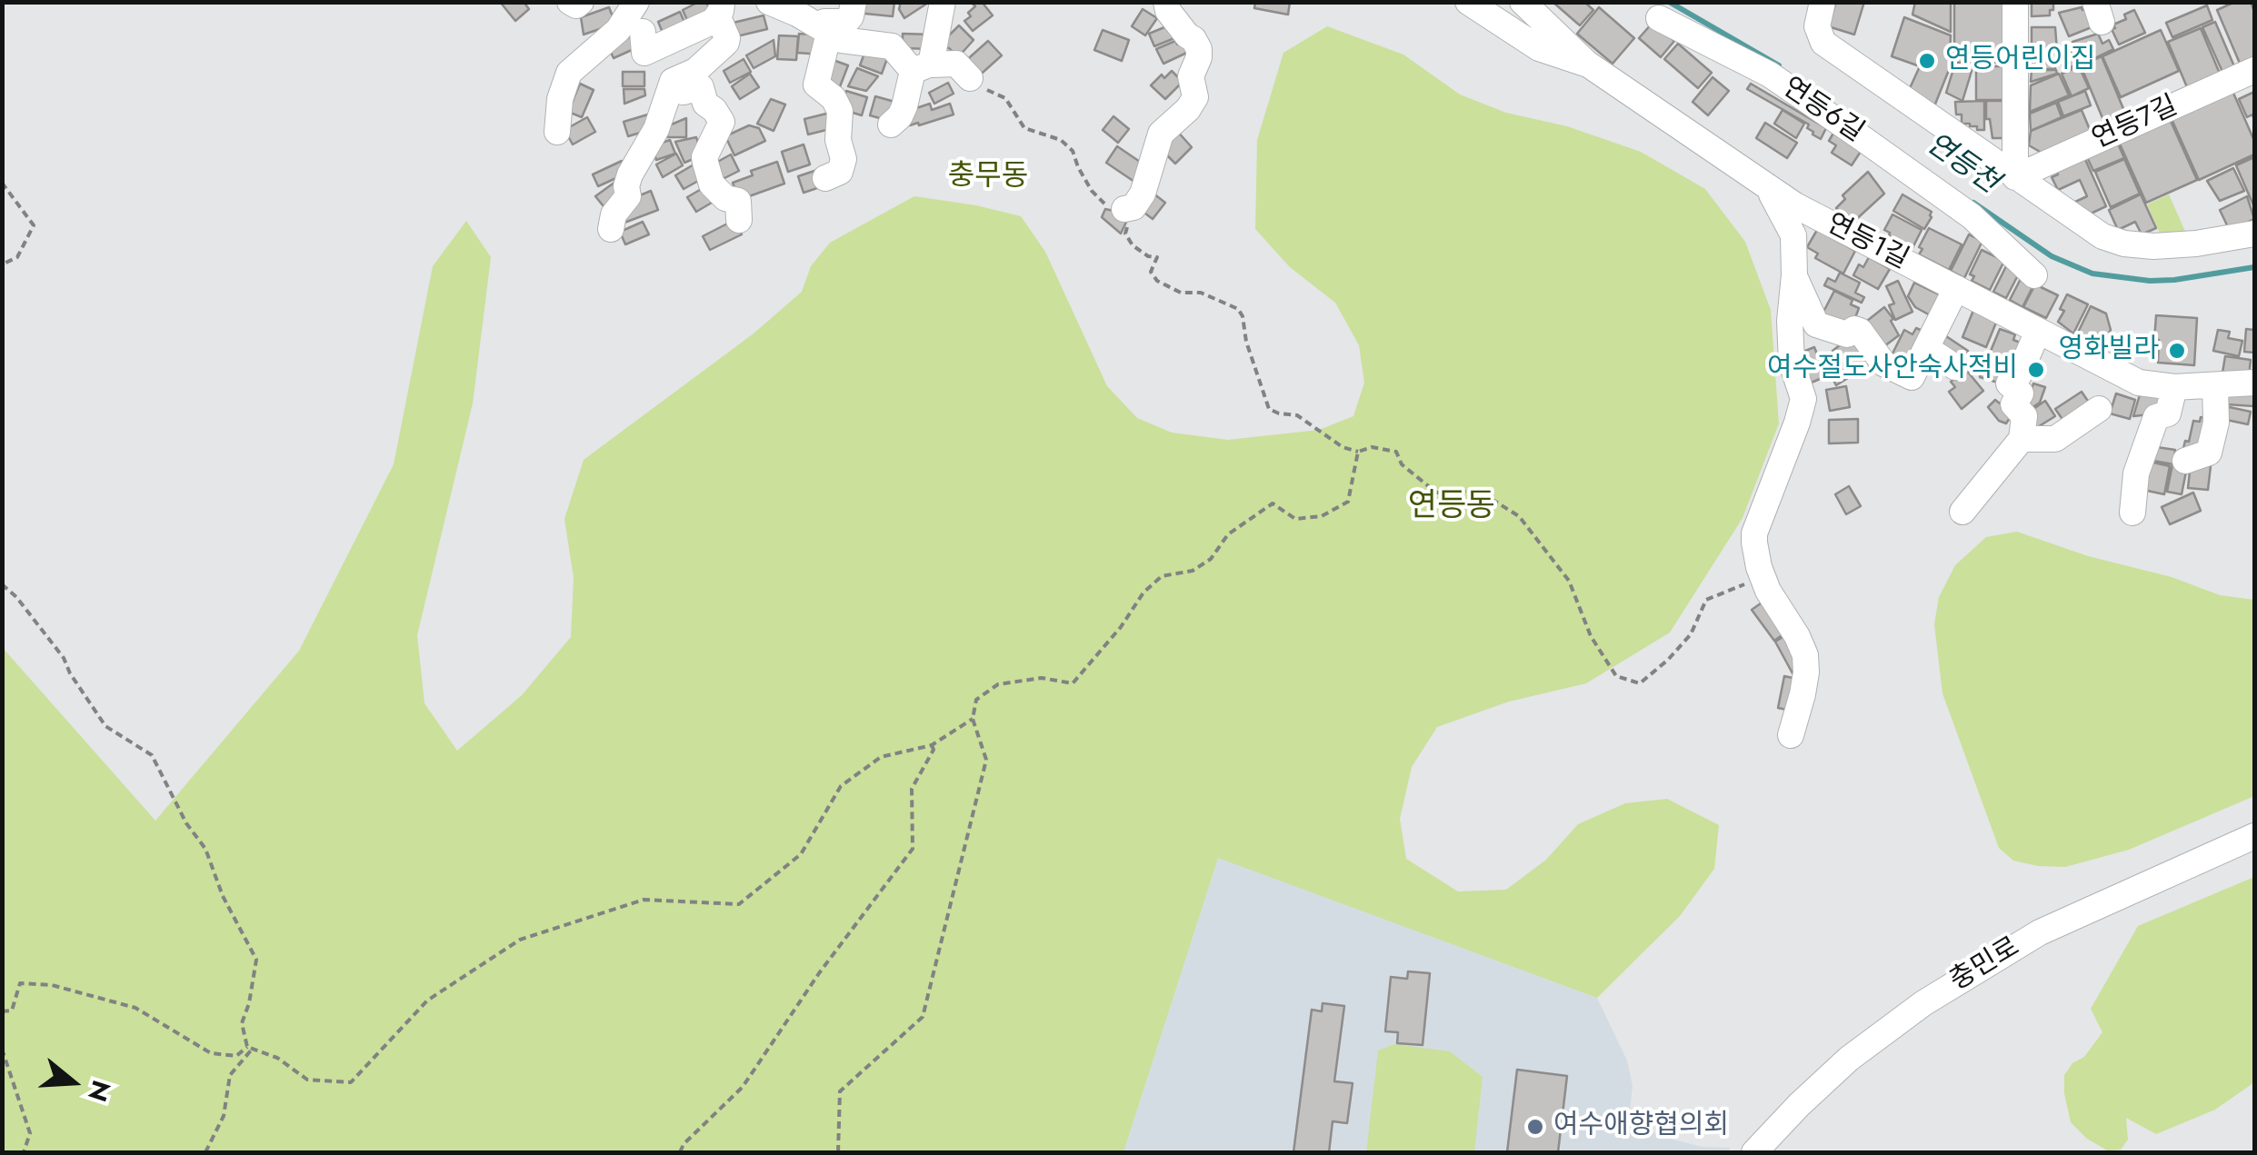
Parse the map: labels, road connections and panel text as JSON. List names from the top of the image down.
{
  "streets": {
    "street": [
      "연등6길",
      "연등7길",
      "연등1길",
      "충민로"
    ]
  },
  "crossings": [
    ["연등6길", "연등7길"]
  ],
  "districts": ["충무동", "연등동"],
  "water": ["연등천"],
  "places": [
    "연등어린이집",
    "영화빌라",
    "여수절도사안숙사적비",
    "여수애향협의회"
  ],
  "north": "right"
}
